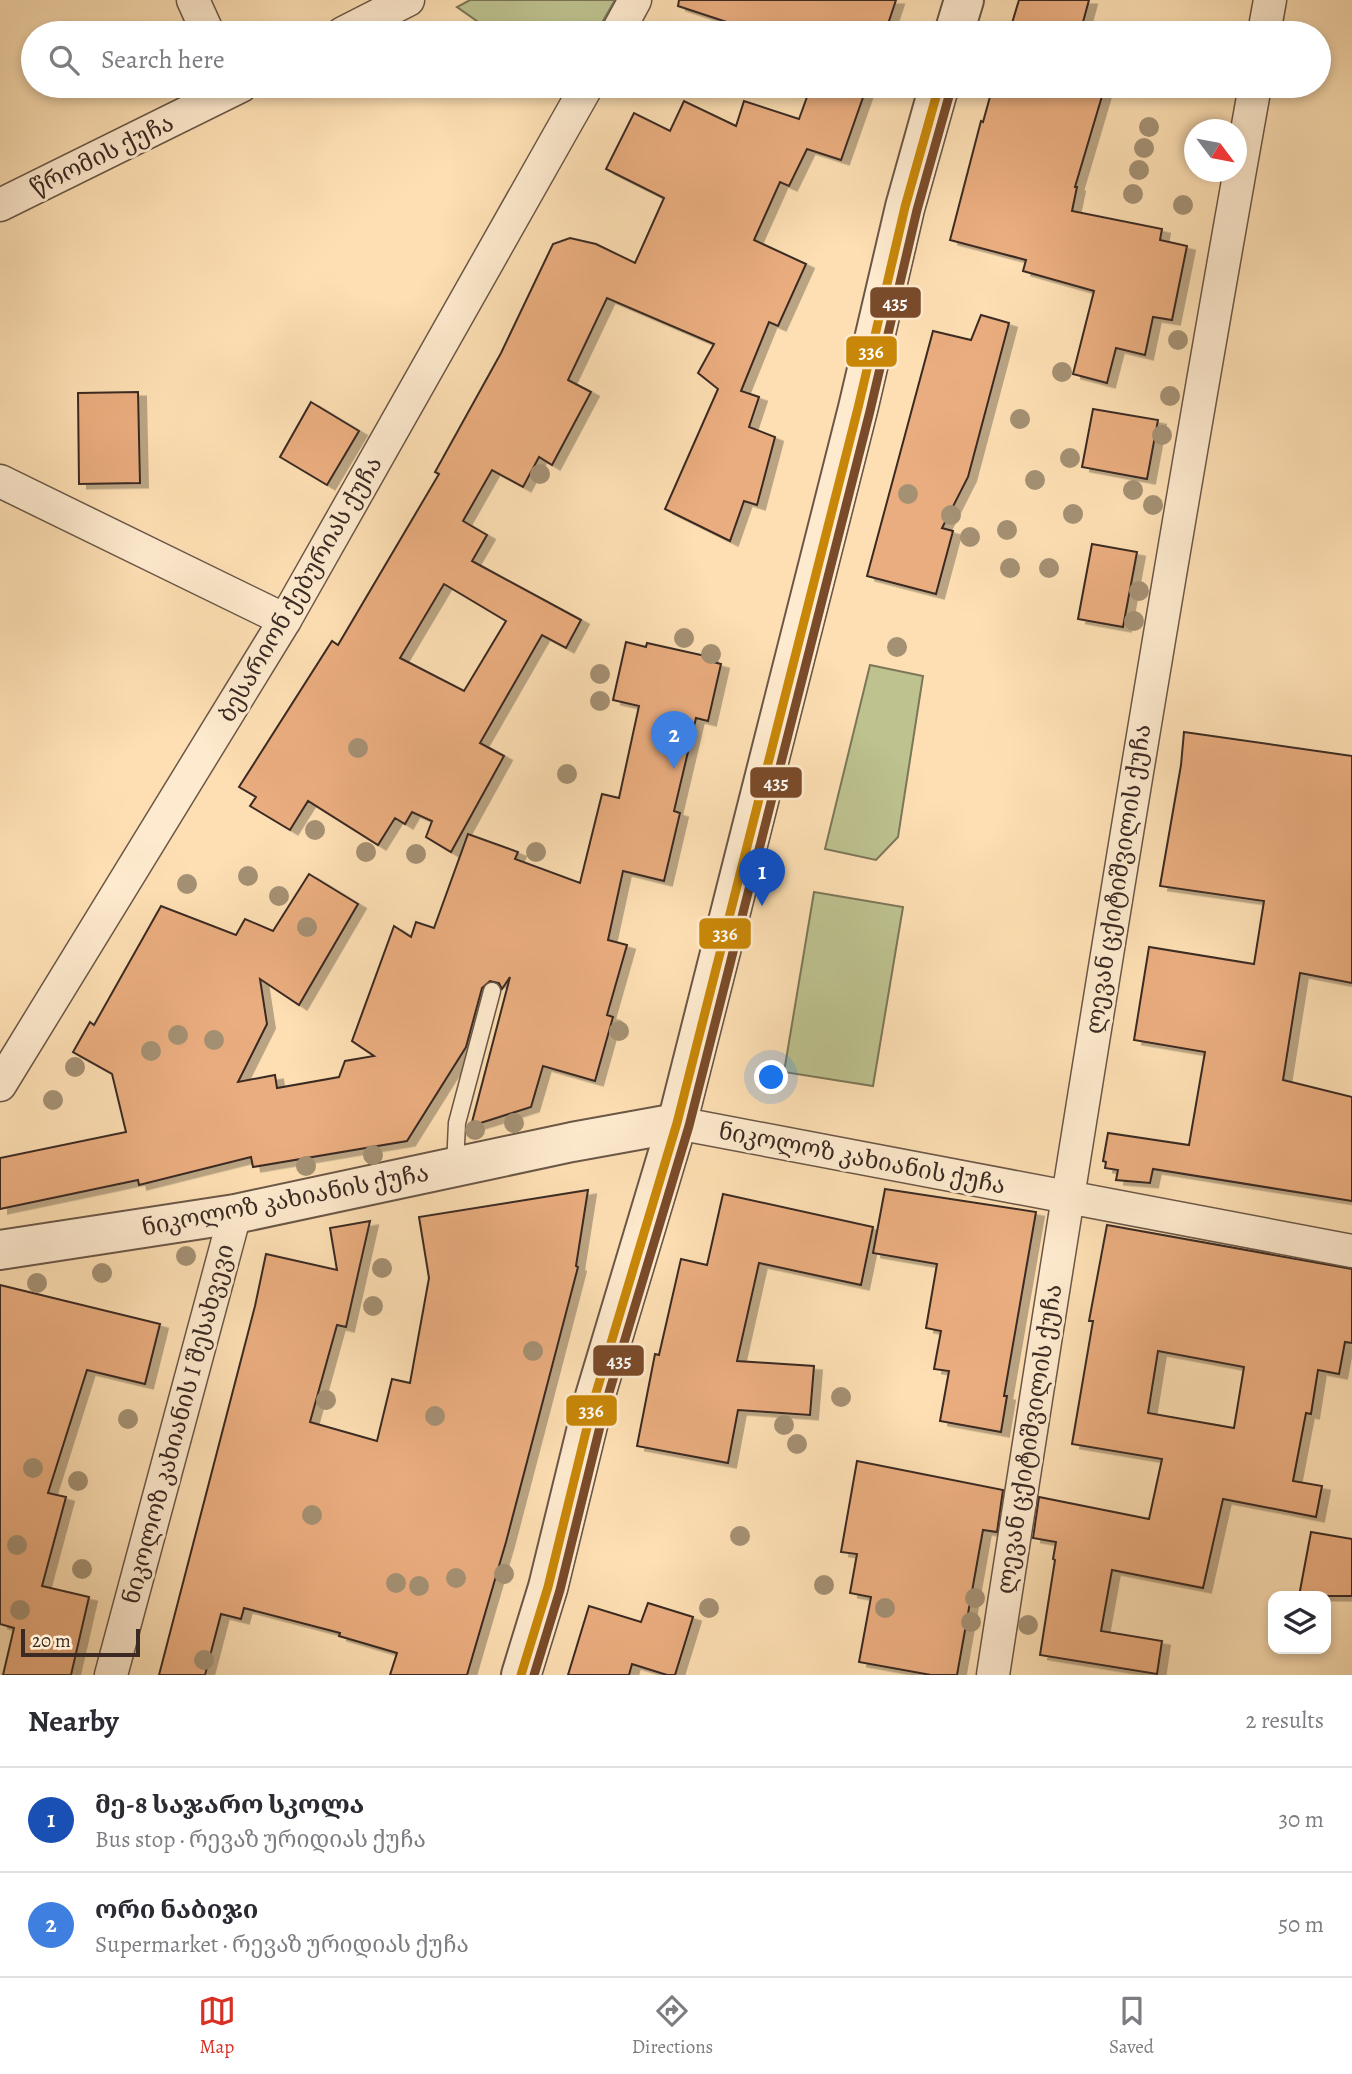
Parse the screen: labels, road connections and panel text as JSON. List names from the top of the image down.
{
  "streets": {
    "street": [
      "წრომის ქუჩა",
      "ბესარიონ ქებურიას ქუჩა",
      "ლევან ცქიტიშვილის ქუჩა",
      "ნიკოლოზ კახიანის ქუჩა",
      "ნიკოლოზ კახიანის I შესახვევი"
    ]
  },
  "crossings": [
    ["ლევან ცქიტიშვილის ქუჩა", "ნიკოლოზ კახიანის ქუჩა"],
    ["ნიკოლოზ კახიანის ქუჩა", "ნიკოლოზ კახიანის I შესახვევი"]
  ],
  "lines": ["transit line 336", "transit line 435"],
  "scale_bar": "20 m",
  "north": "bottom right",
  "page": {
    "search": "Search here",
    "pins": ["2", "1"],
    "scale": "20 m",
    "heading": ["Nearby", "2 results"],
    "list": [
      {
        "mark": "1",
        "name": "მე-8 საჯარო სკოლა",
        "note": "Bus stop · რევაზ ურიდიას ქუჩა",
        "value": "30 m"
      },
      {
        "mark": "2",
        "name": "ორი ნაბიჯი",
        "note": "Supermarket · რევაზ ურიდიას ქუჩა",
        "value": "50 m"
      }
    ],
    "nav": ["Map", "Directions", "Saved"]
  }
}
